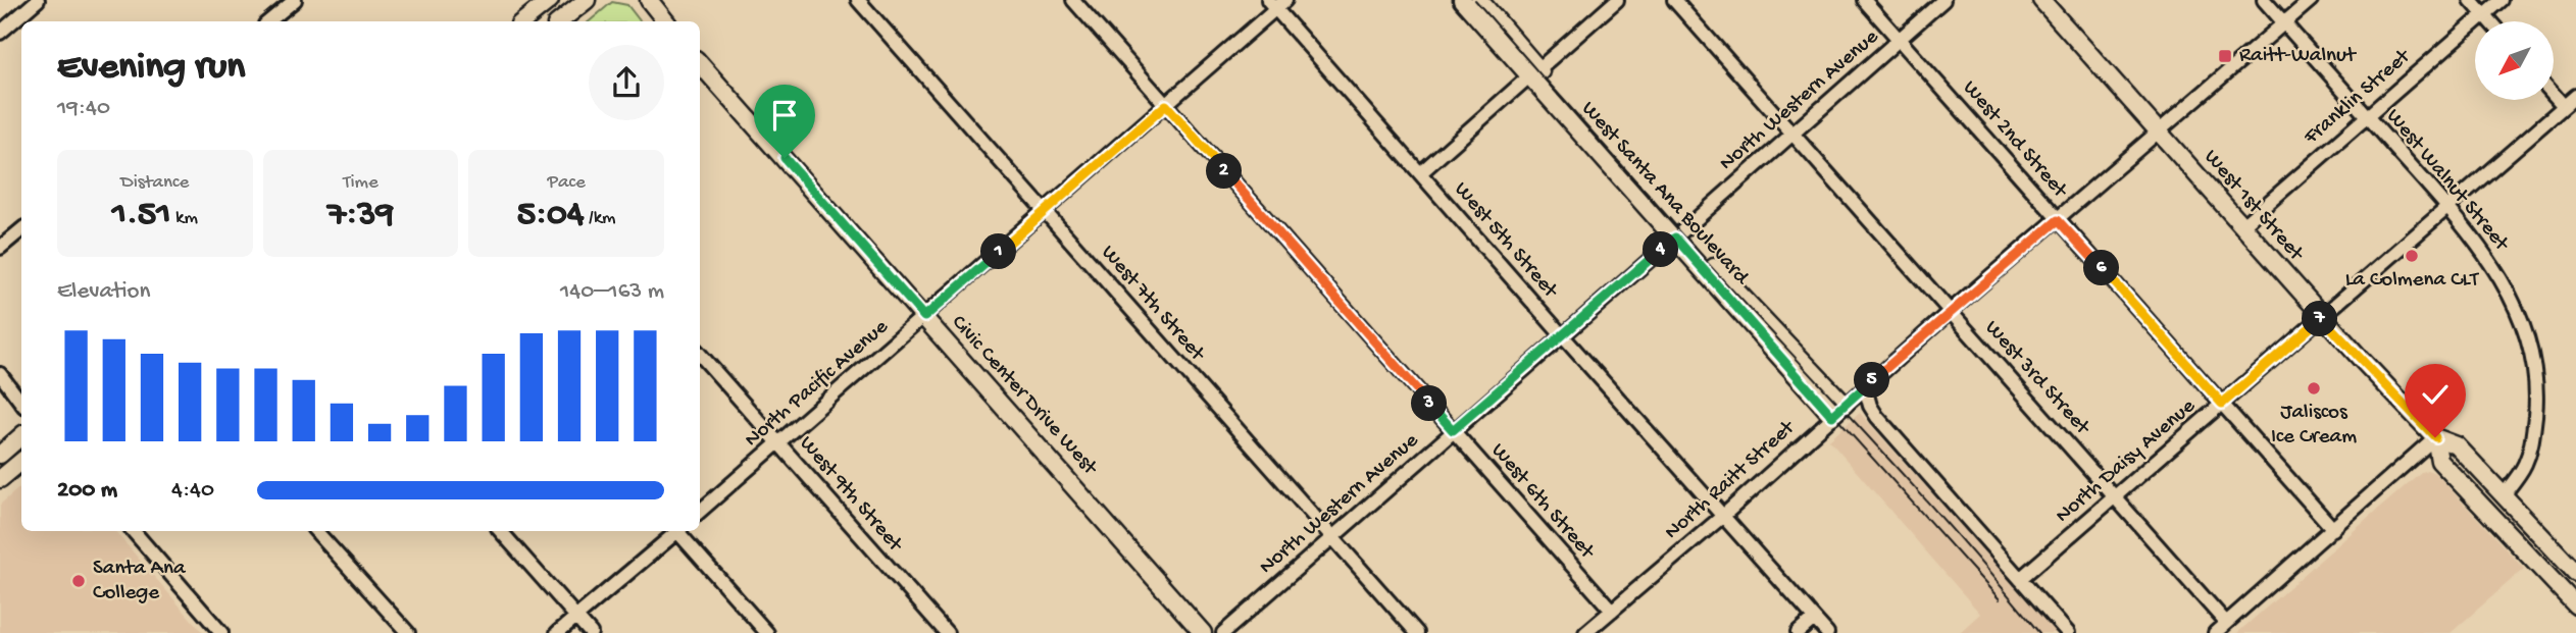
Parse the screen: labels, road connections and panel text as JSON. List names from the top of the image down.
{
  "streets": {
    "main road": ["West Santa Ana Boulevard", "West 1st Street", "Civic Center Drive West"],
    "street": [
      "Franklin Street",
      "North Western Avenue",
      "West 2nd Street",
      "West Walnut Street",
      "West 5th Street",
      "West 7th Street",
      "West 3rd Street",
      "North Pacific Avenue",
      "North Daisy Avenue",
      "North Raitt Street",
      "West 9th Street",
      "West 6th Street"
    ]
  },
  "crossings": [
    ["Franklin Street", "West Walnut Street"],
    ["Franklin Street", "West 1st Street"],
    ["North Western Avenue", "West 2nd Street"],
    ["North Western Avenue", "West Santa Ana Boulevard"],
    ["North Western Avenue", "West 5th Street"],
    ["North Western Avenue", "West 7th Street"],
    ["North Western Avenue", "West 3rd Street"],
    ["North Western Avenue", "West 6th Street"],
    ["West 2nd Street", "North Daisy Avenue"],
    ["West 2nd Street", "North Raitt Street"],
    ["West Walnut Street", "West 1st Street"],
    ["West Walnut Street", "North Daisy Avenue"],
    ["West Walnut Street", "North Raitt Street"],
    ["West Santa Ana Boulevard", "North Raitt Street"],
    ["West 1st Street", "North Daisy Avenue"],
    ["West 1st Street", "North Raitt Street"],
    ["West 5th Street", "North Pacific Avenue"],
    ["West 5th Street", "North Raitt Street"],
    ["West 7th Street", "North Pacific Avenue"],
    ["West 3rd Street", "North Daisy Avenue"],
    ["West 3rd Street", "North Raitt Street"],
    ["North Pacific Avenue", "Civic Center Drive West"],
    ["North Pacific Avenue", "West 9th Street"],
    ["North Pacific Avenue", "West 6th Street"],
    ["North Raitt Street", "West 6th Street"]
  ],
  "places": {
    "transit": ["Raitt-Walnut"],
    "other": ["La Colmena CLT", "Jaliscos Ice Cream", "Santa Ana College"]
  },
  "north": "bottom left",
  "page": {
    "heading": ["Evening run", "19:40"],
    "stats": [
      ["Distance", "1.51 km"],
      ["Time", "7:39"],
      ["Pace", "5:04 /km"]
    ],
    "pins": [
      "2",
      "4",
      "1",
      "6",
      "7",
      "5",
      "3"
    ],
    "chart": ["Elevation", "140–163 m"],
    "list": [
      {
        "name": "200 m",
        "note": "4:40"
      }
    ]
  }
}
